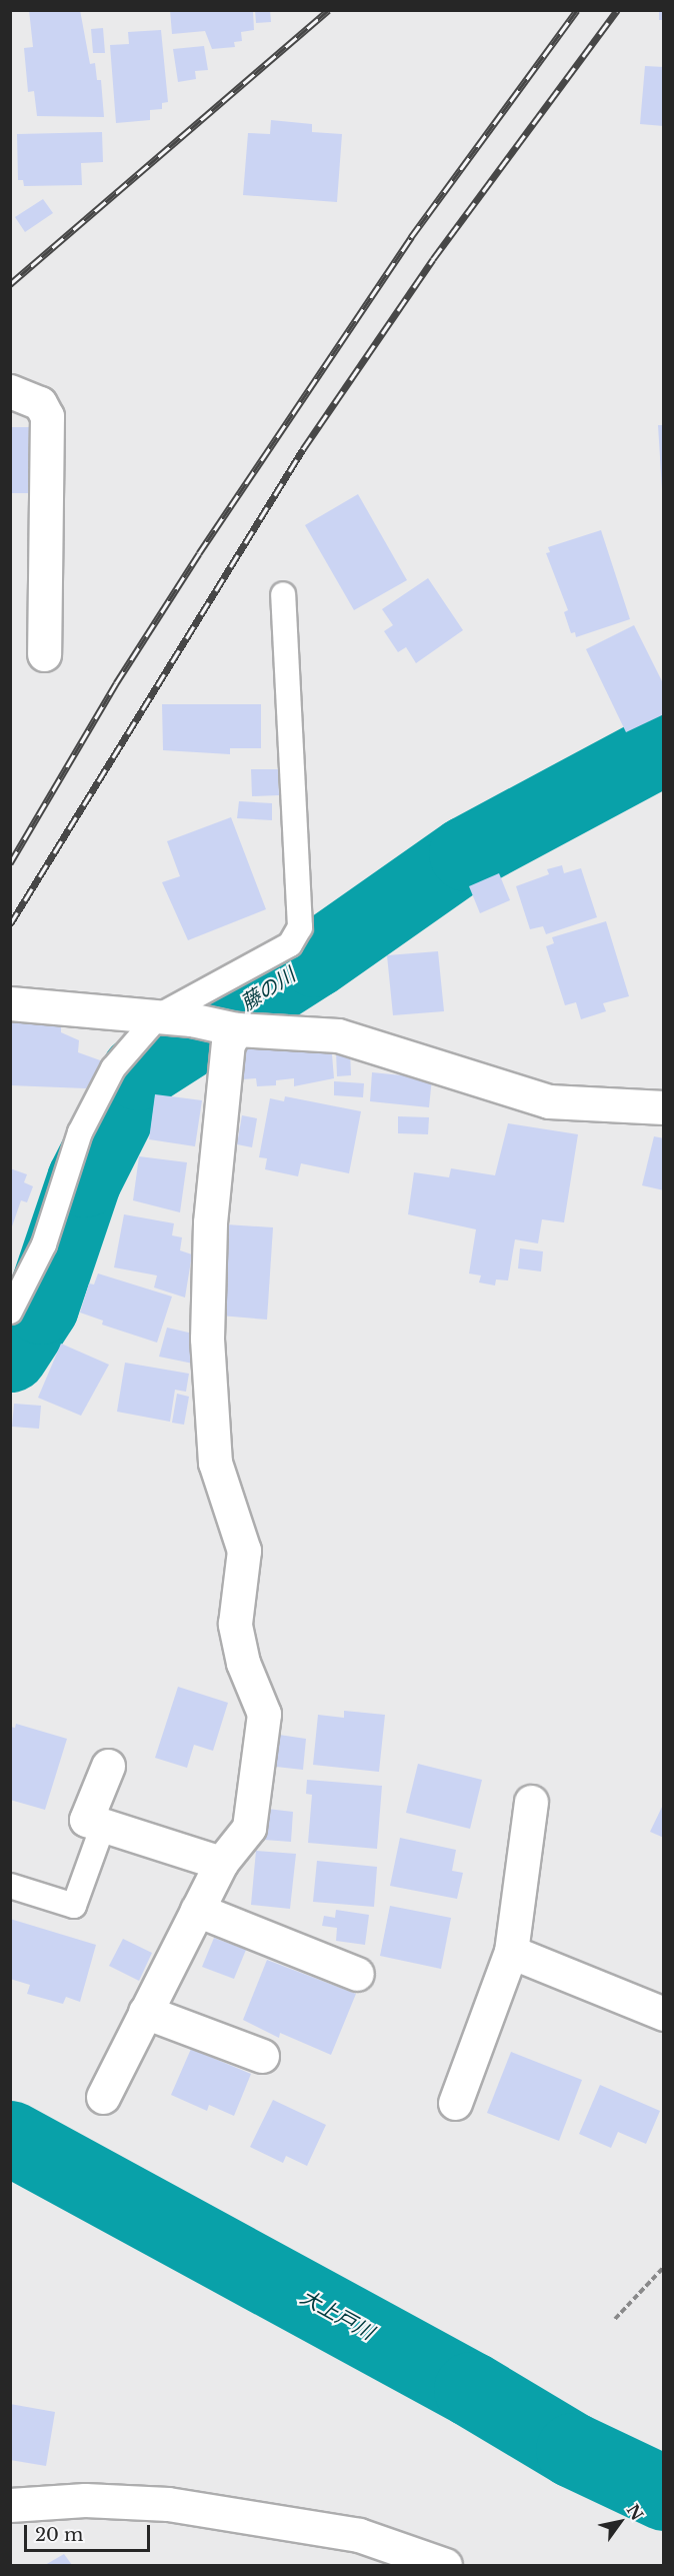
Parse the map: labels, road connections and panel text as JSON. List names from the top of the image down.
{
  "water": ["藤の川", "大上戸川"],
  "scale_bar": "20 m",
  "north": "top right"
}
